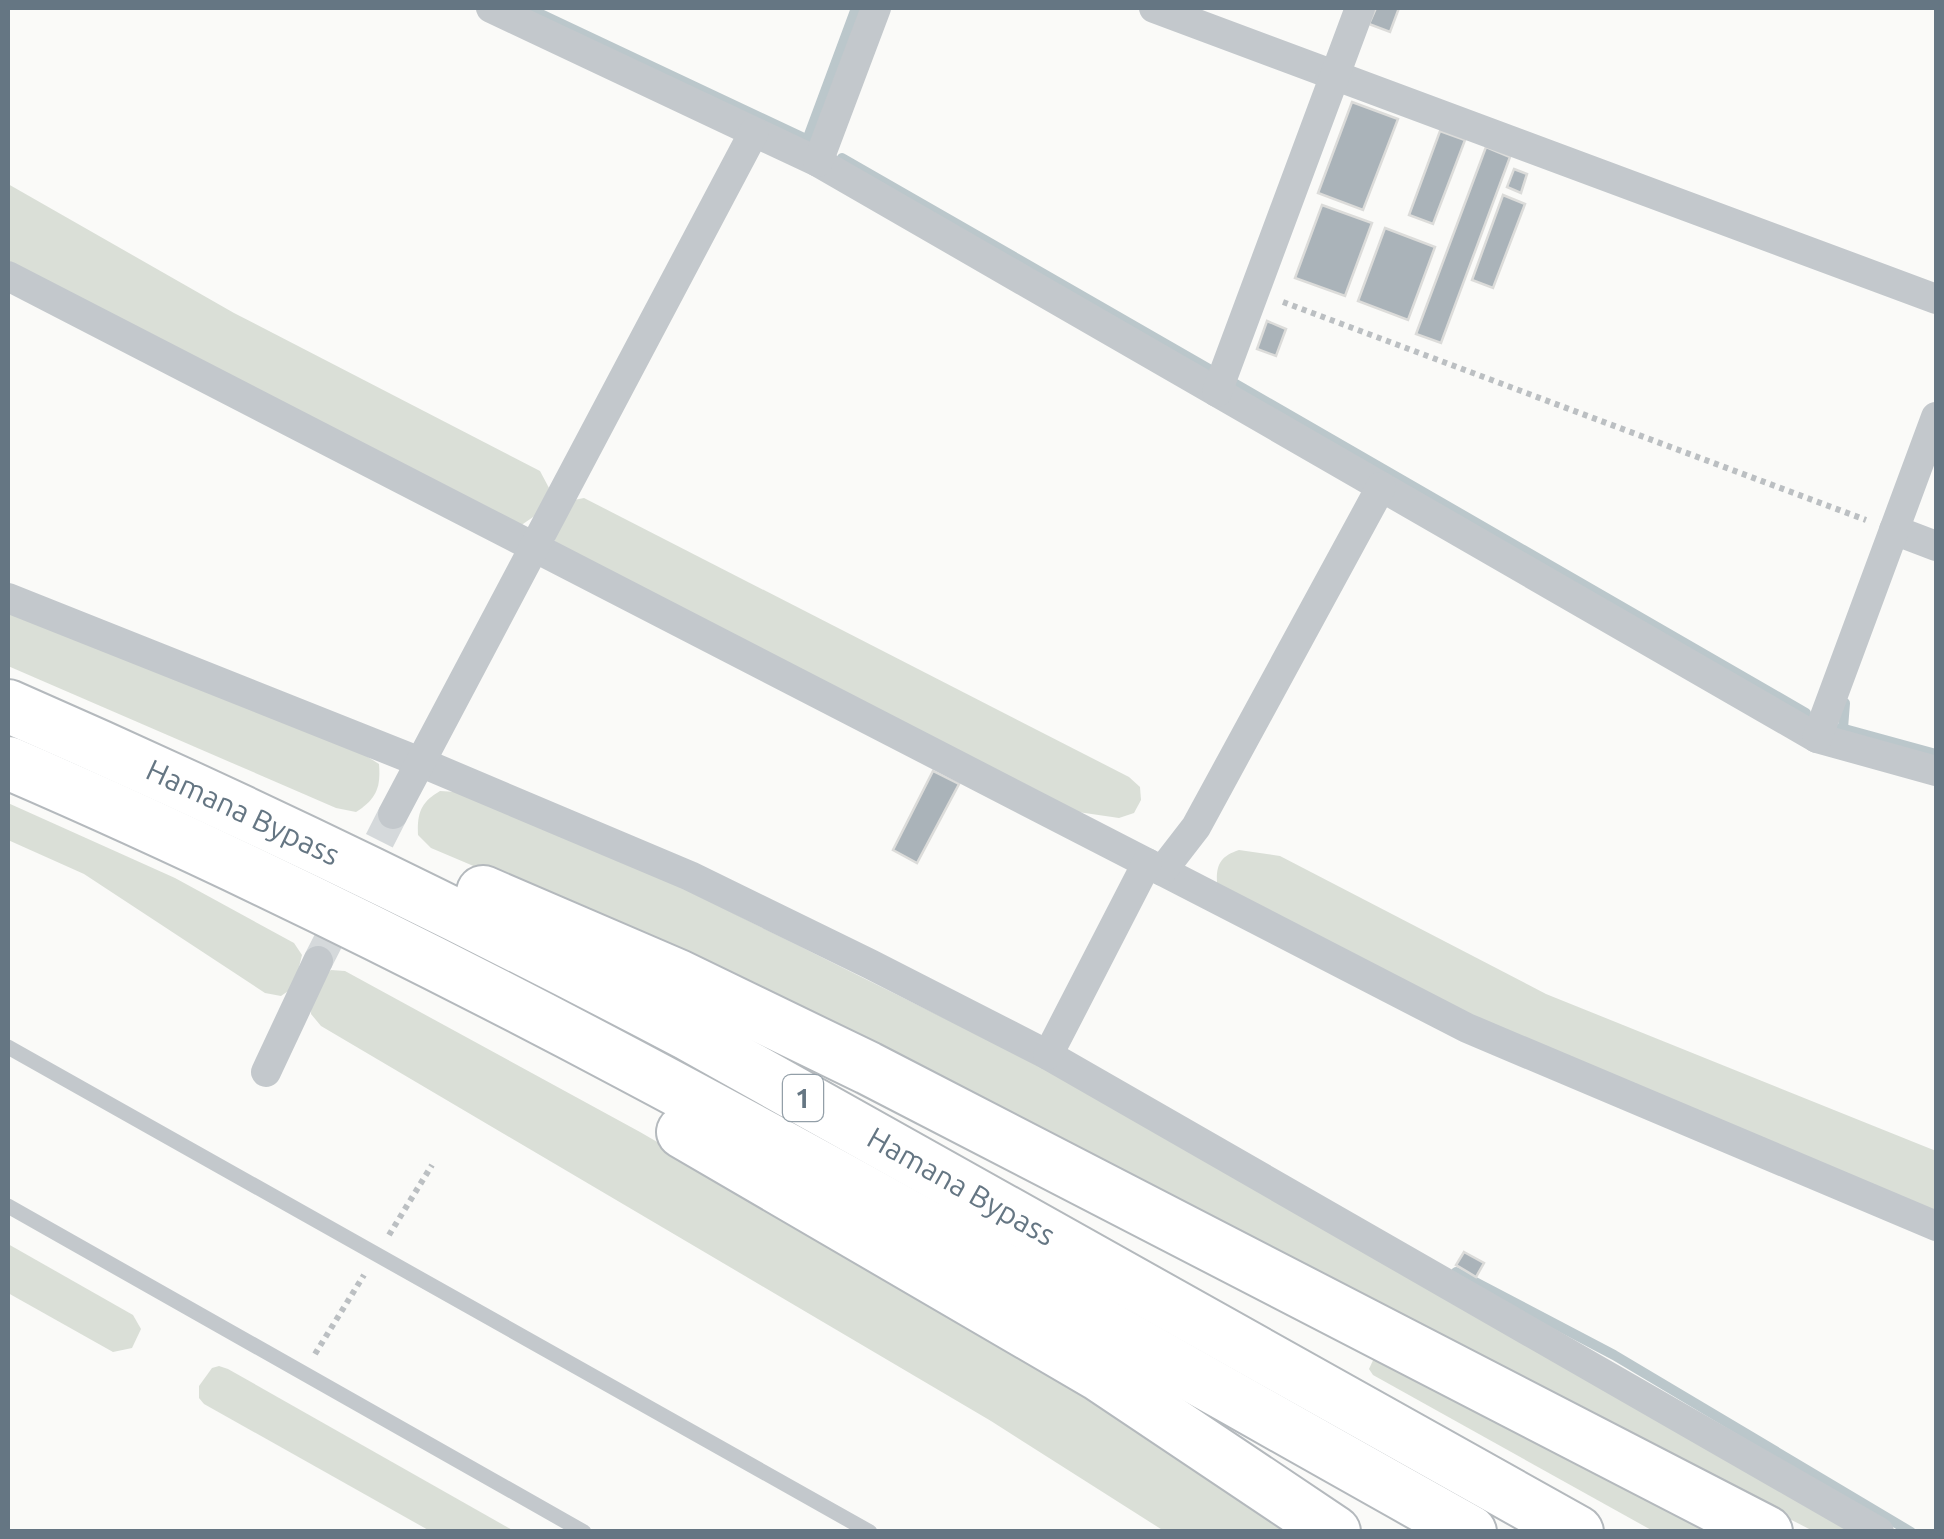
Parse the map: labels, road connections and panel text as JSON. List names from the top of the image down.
{
  "streets": {
    "highway": ["Hamana Bypass", "1"]
  },
  "crossings": [
    ["Hamana Bypass", "1"]
  ]
}
